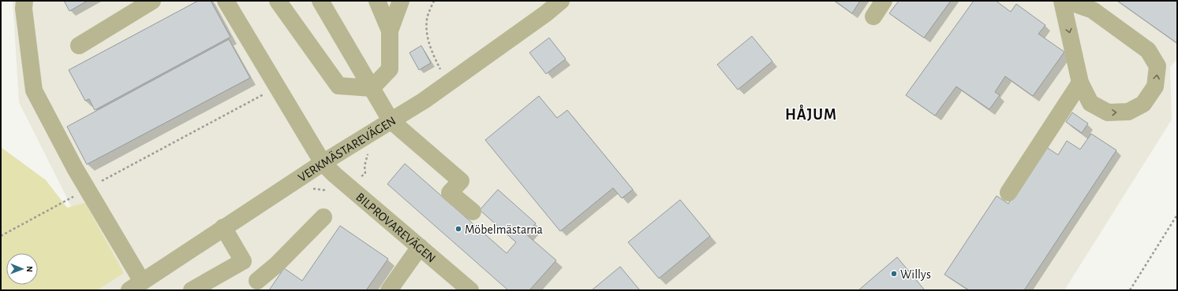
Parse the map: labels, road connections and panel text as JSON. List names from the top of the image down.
{
  "streets": {
    "street": ["VERKMÄSTAREVÄGEN", "BILPROVAREVÄGEN"]
  },
  "crossings": [
    ["VERKMÄSTAREVÄGEN", "BILPROVAREVÄGEN"]
  ],
  "districts": ["HÅJUM"],
  "places": ["Möbelmästarna", "Willys"],
  "north": "right"
}
